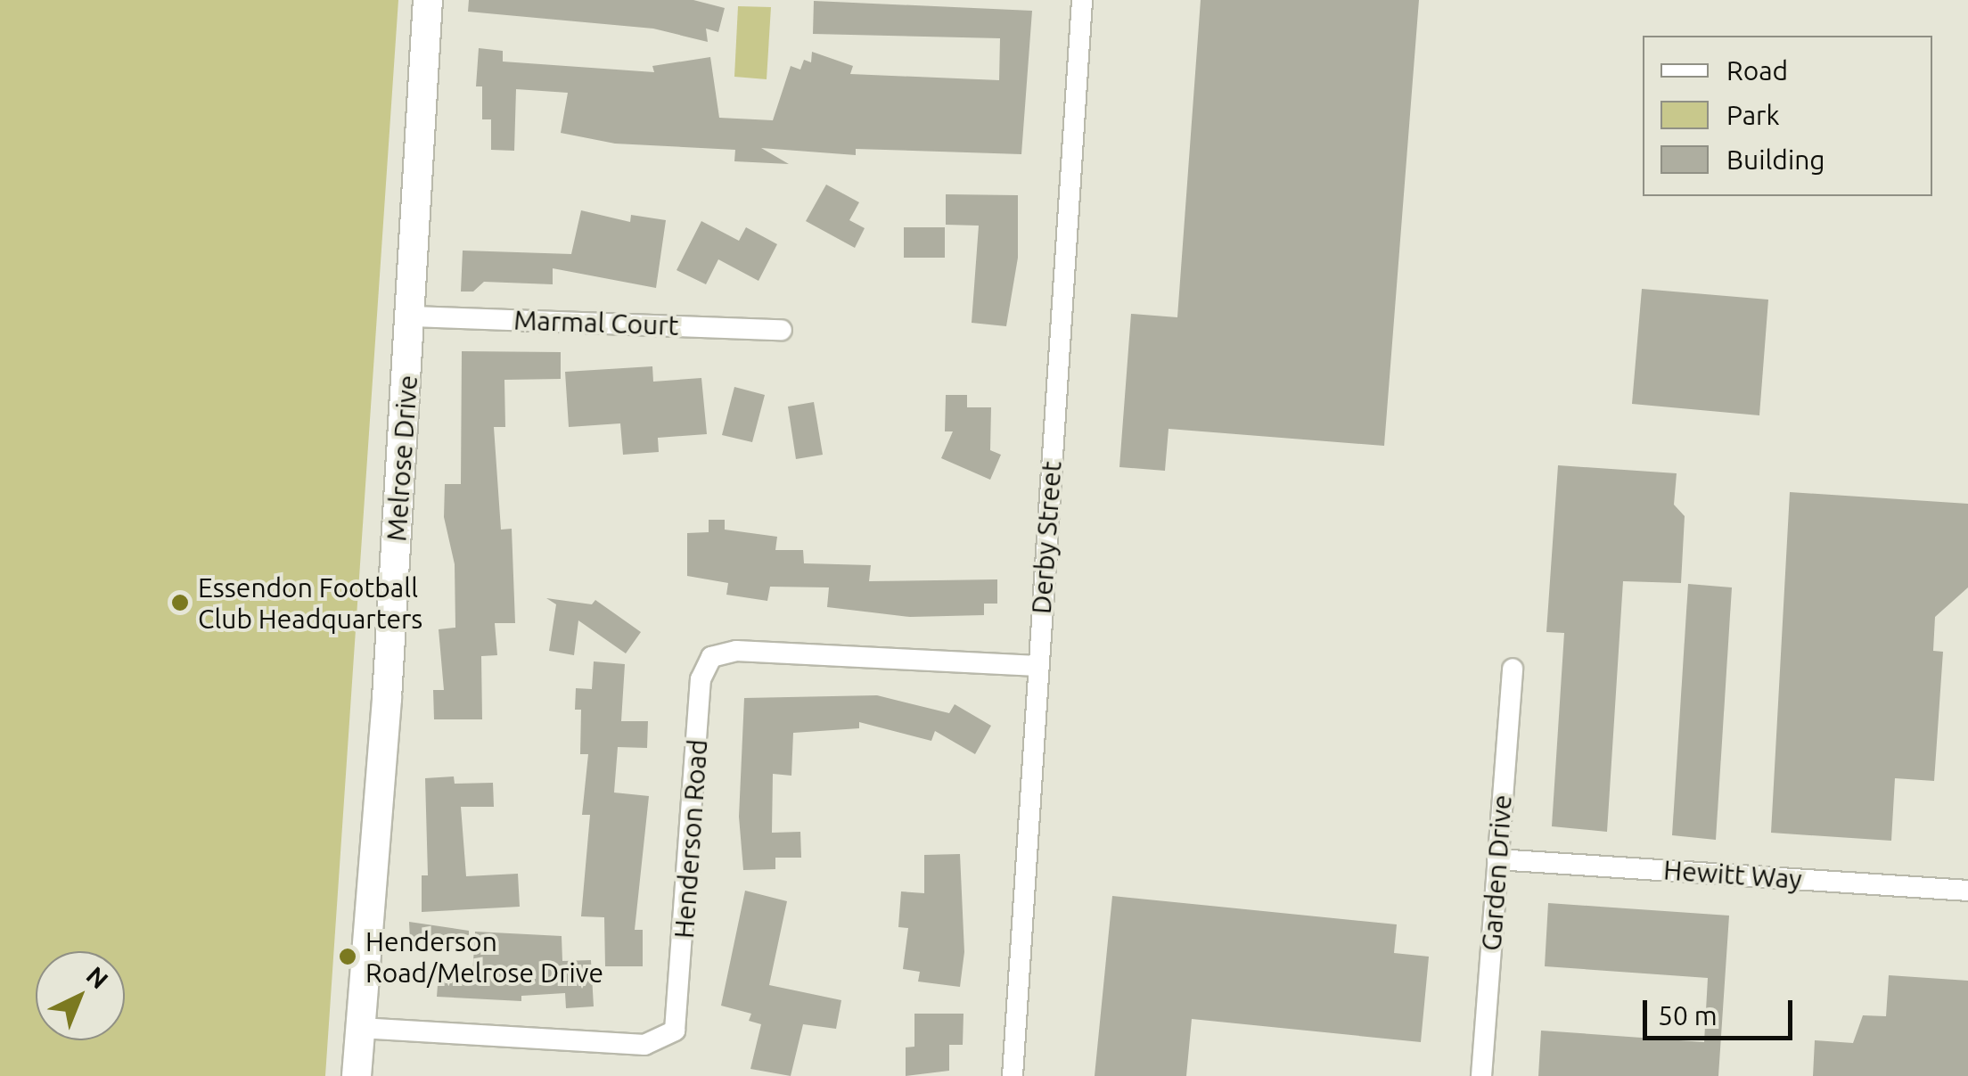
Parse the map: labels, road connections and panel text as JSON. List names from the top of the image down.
{
  "streets": {
    "street": [
      "Marmal Court",
      "Melrose Drive",
      "Derby Street",
      "Henderson Road",
      "Garden Drive",
      "Hewitt Way"
    ]
  },
  "crossings": [
    ["Marmal Court", "Melrose Drive"],
    ["Melrose Drive", "Henderson Road"],
    ["Derby Street", "Henderson Road"],
    ["Garden Drive", "Hewitt Way"]
  ],
  "places": ["Essendon Football Club Headquarters", "Henderson Road/Melrose Drive"],
  "legend": ["Road", "Park", "Building"],
  "scale_bar": "50 m",
  "north": "top right"
}
